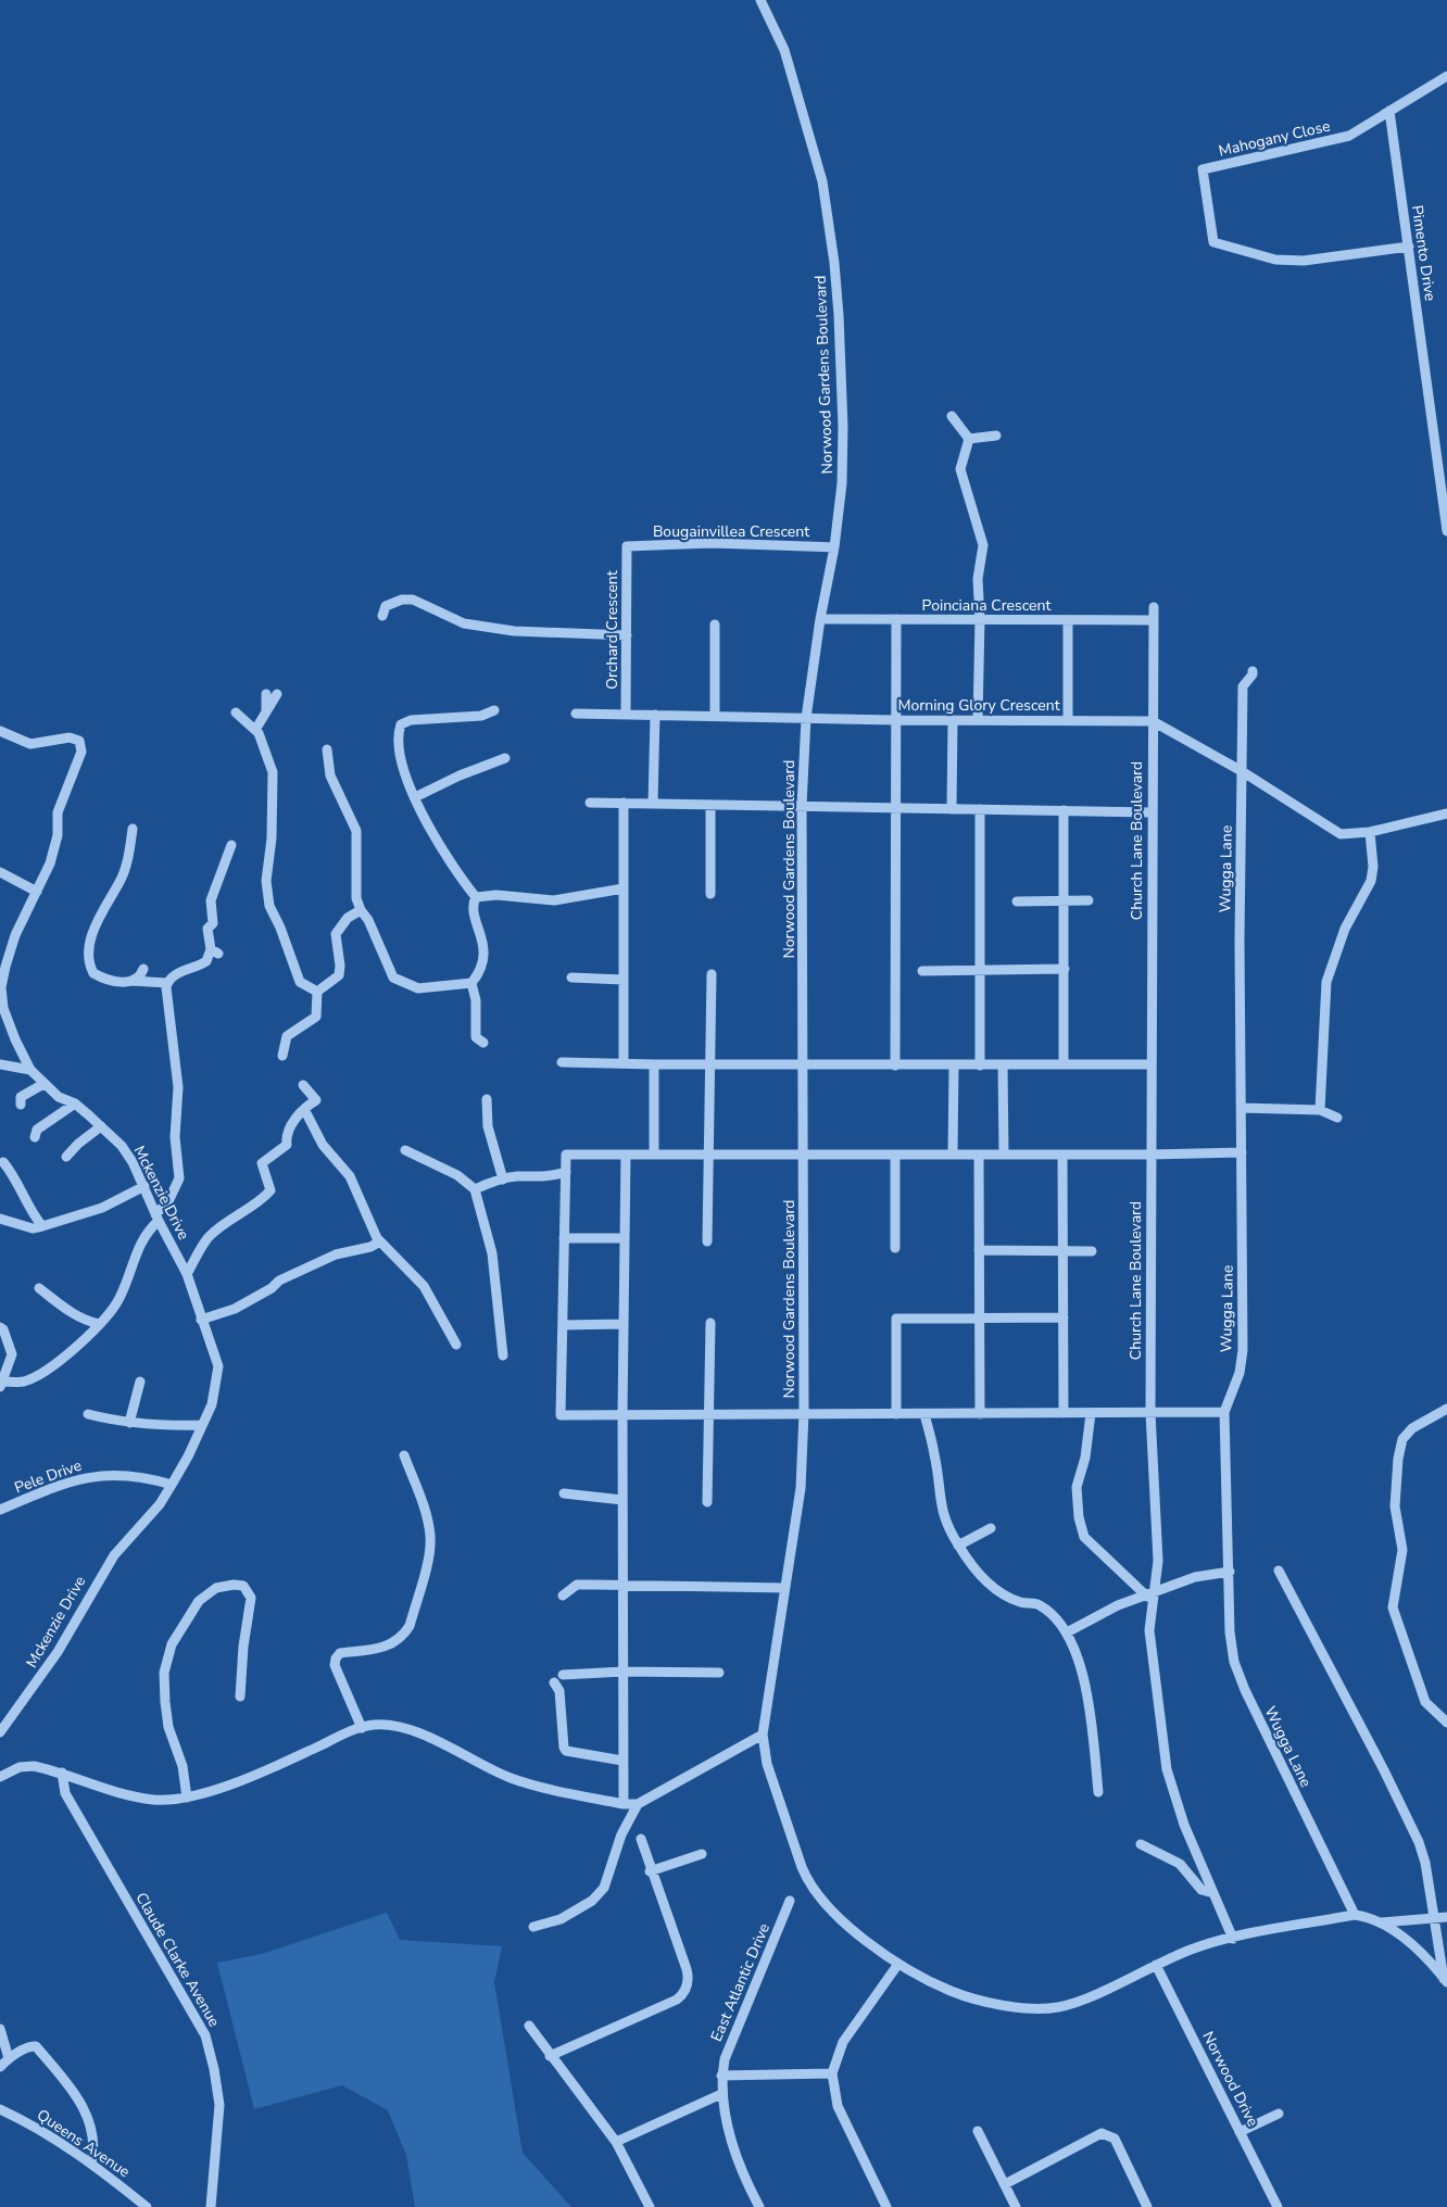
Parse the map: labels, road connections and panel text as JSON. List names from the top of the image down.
{
  "streets": {
    "street": [
      "Mahogany Close",
      "Pimento Drive",
      "Norwood Gardens Boulevard",
      "Bougainvillea Crescent",
      "Poinciana Crescent",
      "Orchard Crescent",
      "Morning Glory Crescent",
      "Church Lane Boulevard",
      "Wugga Lane",
      "Mckenzie Drive",
      "Pele Drive",
      "Claude Clarke Avenue",
      "East Atlantic Drive",
      "Norwood Drive",
      "Queens Avenue"
    ]
  },
  "crossings": [
    ["Mahogany Close", "Pimento Drive"],
    ["Norwood Gardens Boulevard", "Bougainvillea Crescent"],
    ["Norwood Gardens Boulevard", "Poinciana Crescent"],
    ["Norwood Gardens Boulevard", "Morning Glory Crescent"],
    ["Norwood Gardens Boulevard", "Church Lane Boulevard"],
    ["Norwood Gardens Boulevard", "Wugga Lane"],
    ["Norwood Gardens Boulevard", "Norwood Drive"],
    ["Bougainvillea Crescent", "Orchard Crescent"],
    ["Poinciana Crescent", "Church Lane Boulevard"],
    ["Orchard Crescent", "Morning Glory Crescent"],
    ["Morning Glory Crescent", "Church Lane Boulevard"],
    ["Mckenzie Drive", "Pele Drive"]
  ]
}
